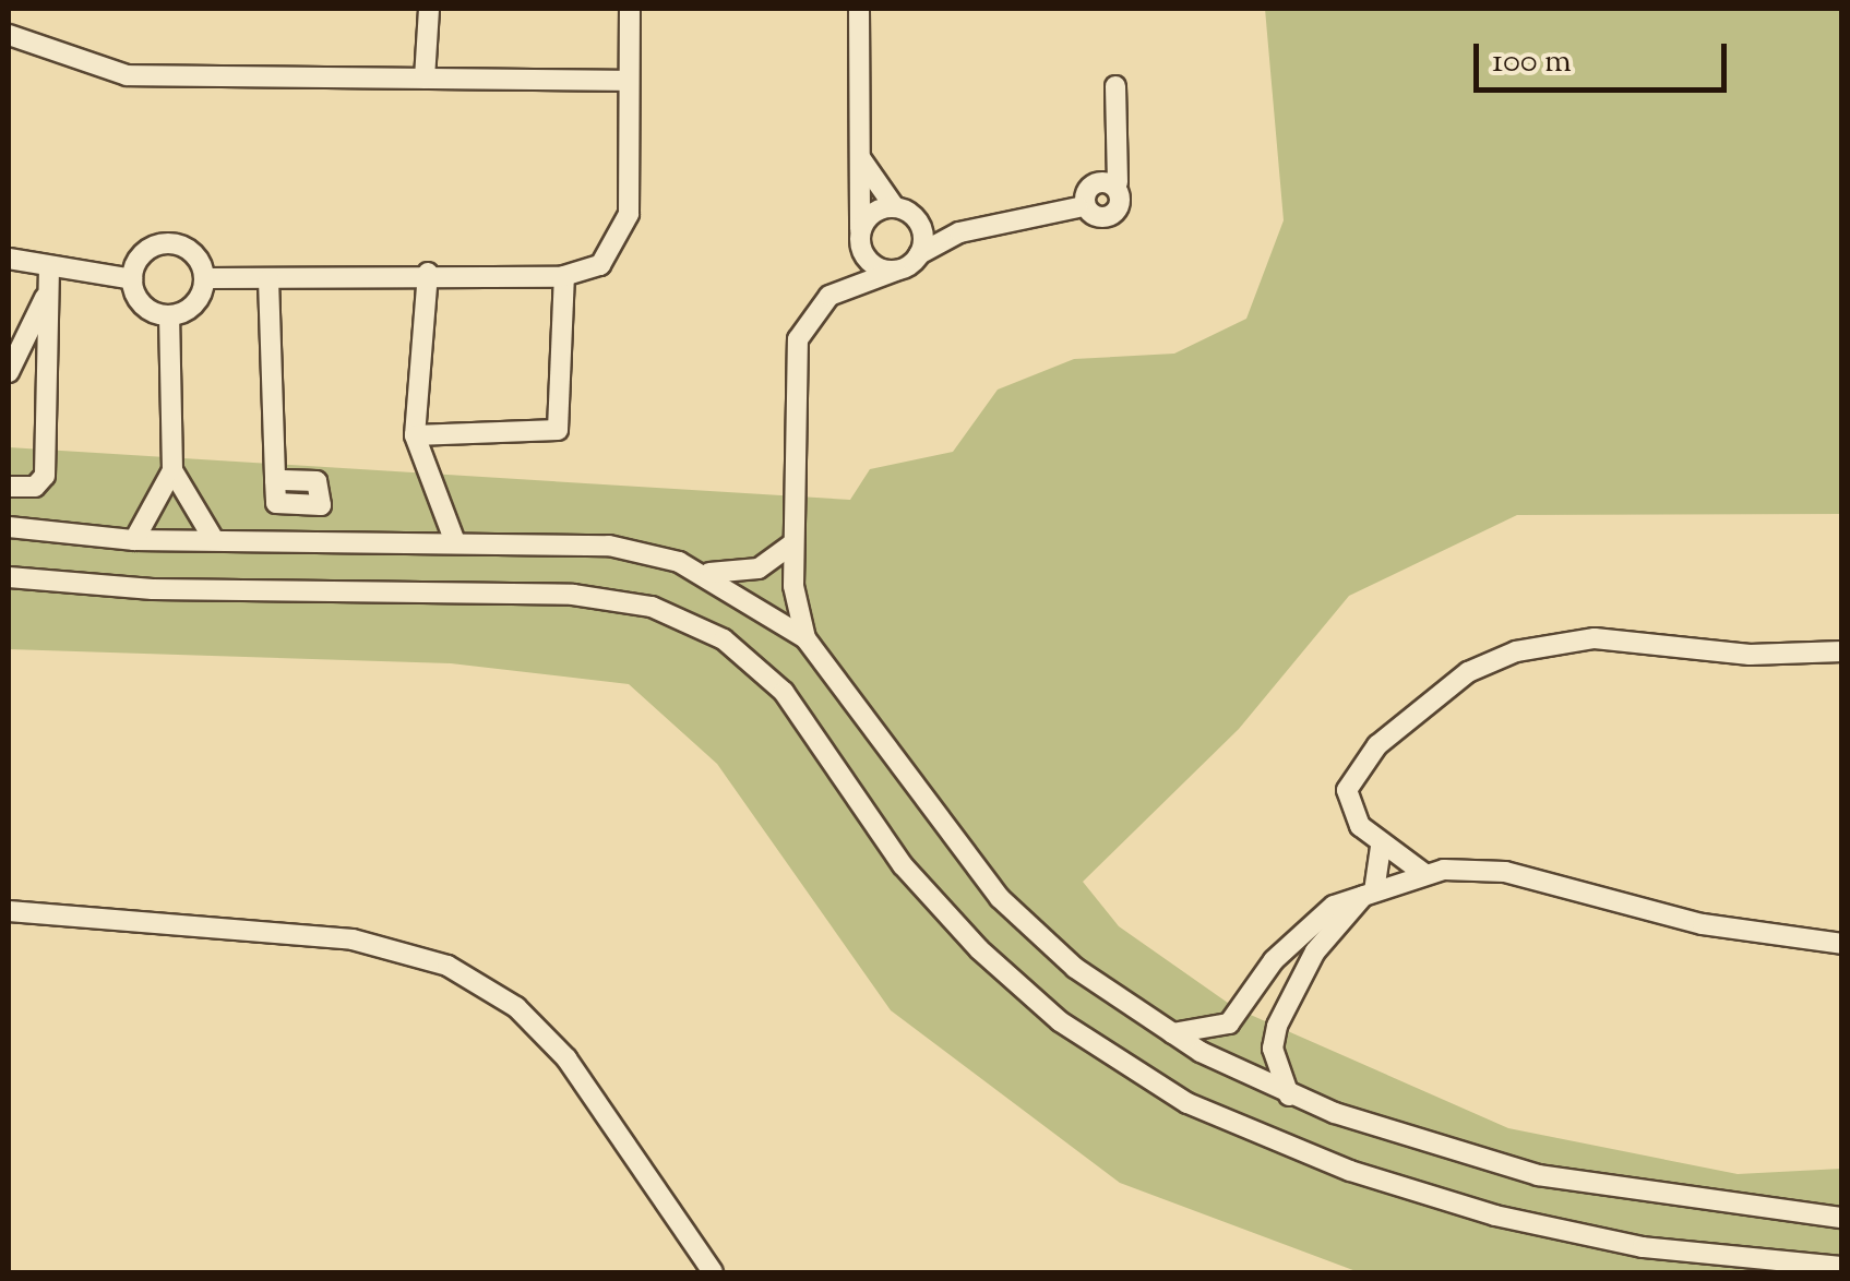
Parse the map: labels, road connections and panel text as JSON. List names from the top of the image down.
{
  "scale_bar": "100 m"
}
